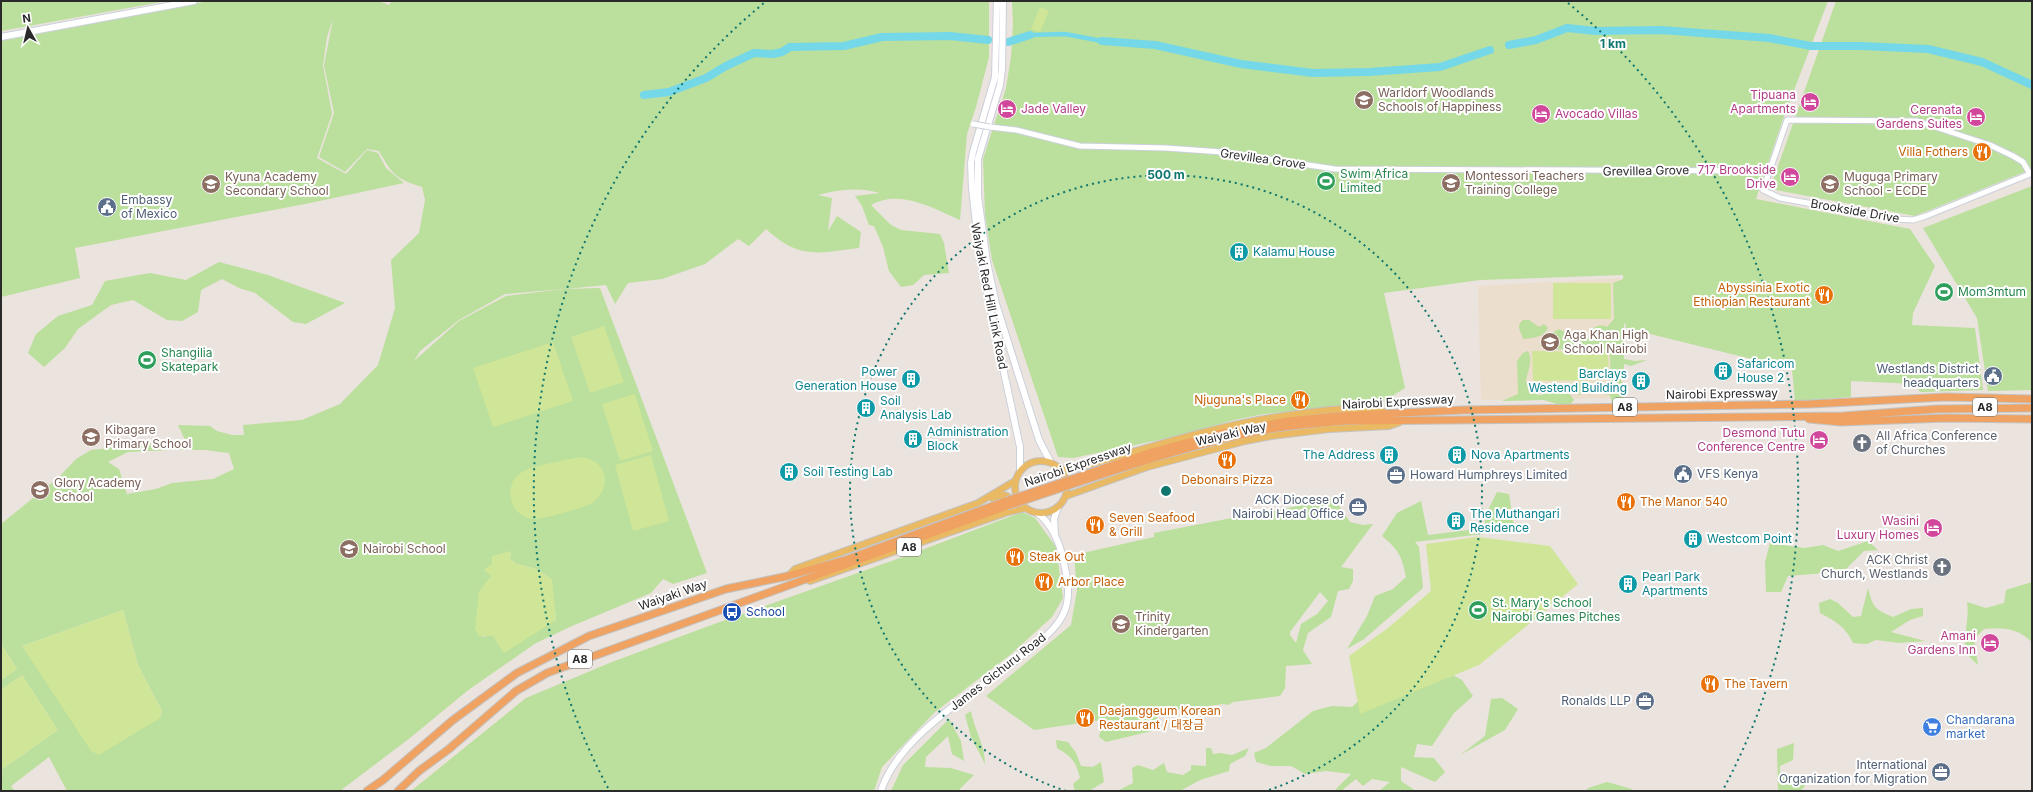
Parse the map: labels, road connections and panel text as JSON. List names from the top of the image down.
{
  "streets": {
    "highway": ["Nairobi Expressway", "A8", "Waiyaki Way"],
    "main road": ["Waiyaki Red Hill Link Road", "James Gichuru Road"],
    "street": ["Grevillea Grove", "Brookside Drive"]
  },
  "crossings": [
    ["Grevillea Grove", "Brookside Drive"],
    ["Waiyaki Red Hill Link Road", "A8"],
    ["Waiyaki Red Hill Link Road", "Waiyaki Way"],
    ["Nairobi Expressway", "A8"],
    ["Nairobi Expressway", "Waiyaki Way"],
    ["A8", "Waiyaki Way"]
  ],
  "places": {
    "school or university": [
      "Warldorf Woodlands Schools of Happiness",
      "Montessori Teachers Training College",
      "Kyuna Academy Secondary School",
      "Muguga Primary School - ECDE",
      "Aga Khan High School Nairobi",
      "Kibagare Primary School",
      "Glory Academy School",
      "Nairobi School",
      "Trinity Kindergarten"
    ],
    "hotel": [
      "Tipuana Apartments",
      "Jade Valley",
      "Avocado Villas",
      "Cerenata Gardens Suites",
      "717 Brookside Drive",
      "Desmond Tutu Conference Centre",
      "Wasini Luxury Homes",
      "Amani Gardens Inn"
    ],
    "restaurant": [
      "Villa Fothers",
      "Abyssinia Exotic Ethiopian Restaurant",
      "Njuguna's Place",
      "Debonairs Pizza",
      "The Manor 540",
      "Seven Seafood & Grill",
      "Steak Out",
      "Arbor Place",
      "The Tavern",
      "Daejanggeum Korean Restaurant / 대장금"
    ],
    "sports": [
      "Swim Africa Limited",
      "Mom3mtum",
      "Shangilia Skatepark",
      "St. Mary's School Nairobi Games Pitches"
    ],
    "public building": ["Embassy of Mexico", "Westlands District headquarters", "VFS Kenya"],
    "building": [
      "Kalamu House",
      "Safaricom House 2",
      "Power Generation House",
      "Barclays Westend Building",
      "Soil Analysis Lab",
      "Administration Block",
      "The Address",
      "Nova Apartments",
      "Soil Testing Lab",
      "The Muthangari Residence",
      "Westcom Point",
      "Pearl Park Apartments"
    ],
    "church": ["All Africa Conference of Churches", "ACK Christ Church, Westlands"],
    "office": [
      "Howard Humphreys Limited",
      "ACK Diocese of Nairobi Head Office",
      "Ronalds LLP",
      "International Organization for Migration"
    ],
    "bus stop": ["School"],
    "supermarket": ["Chandarana market"]
  },
  "north": "top",
  "rings": ["1 km", "500 m"]
}
